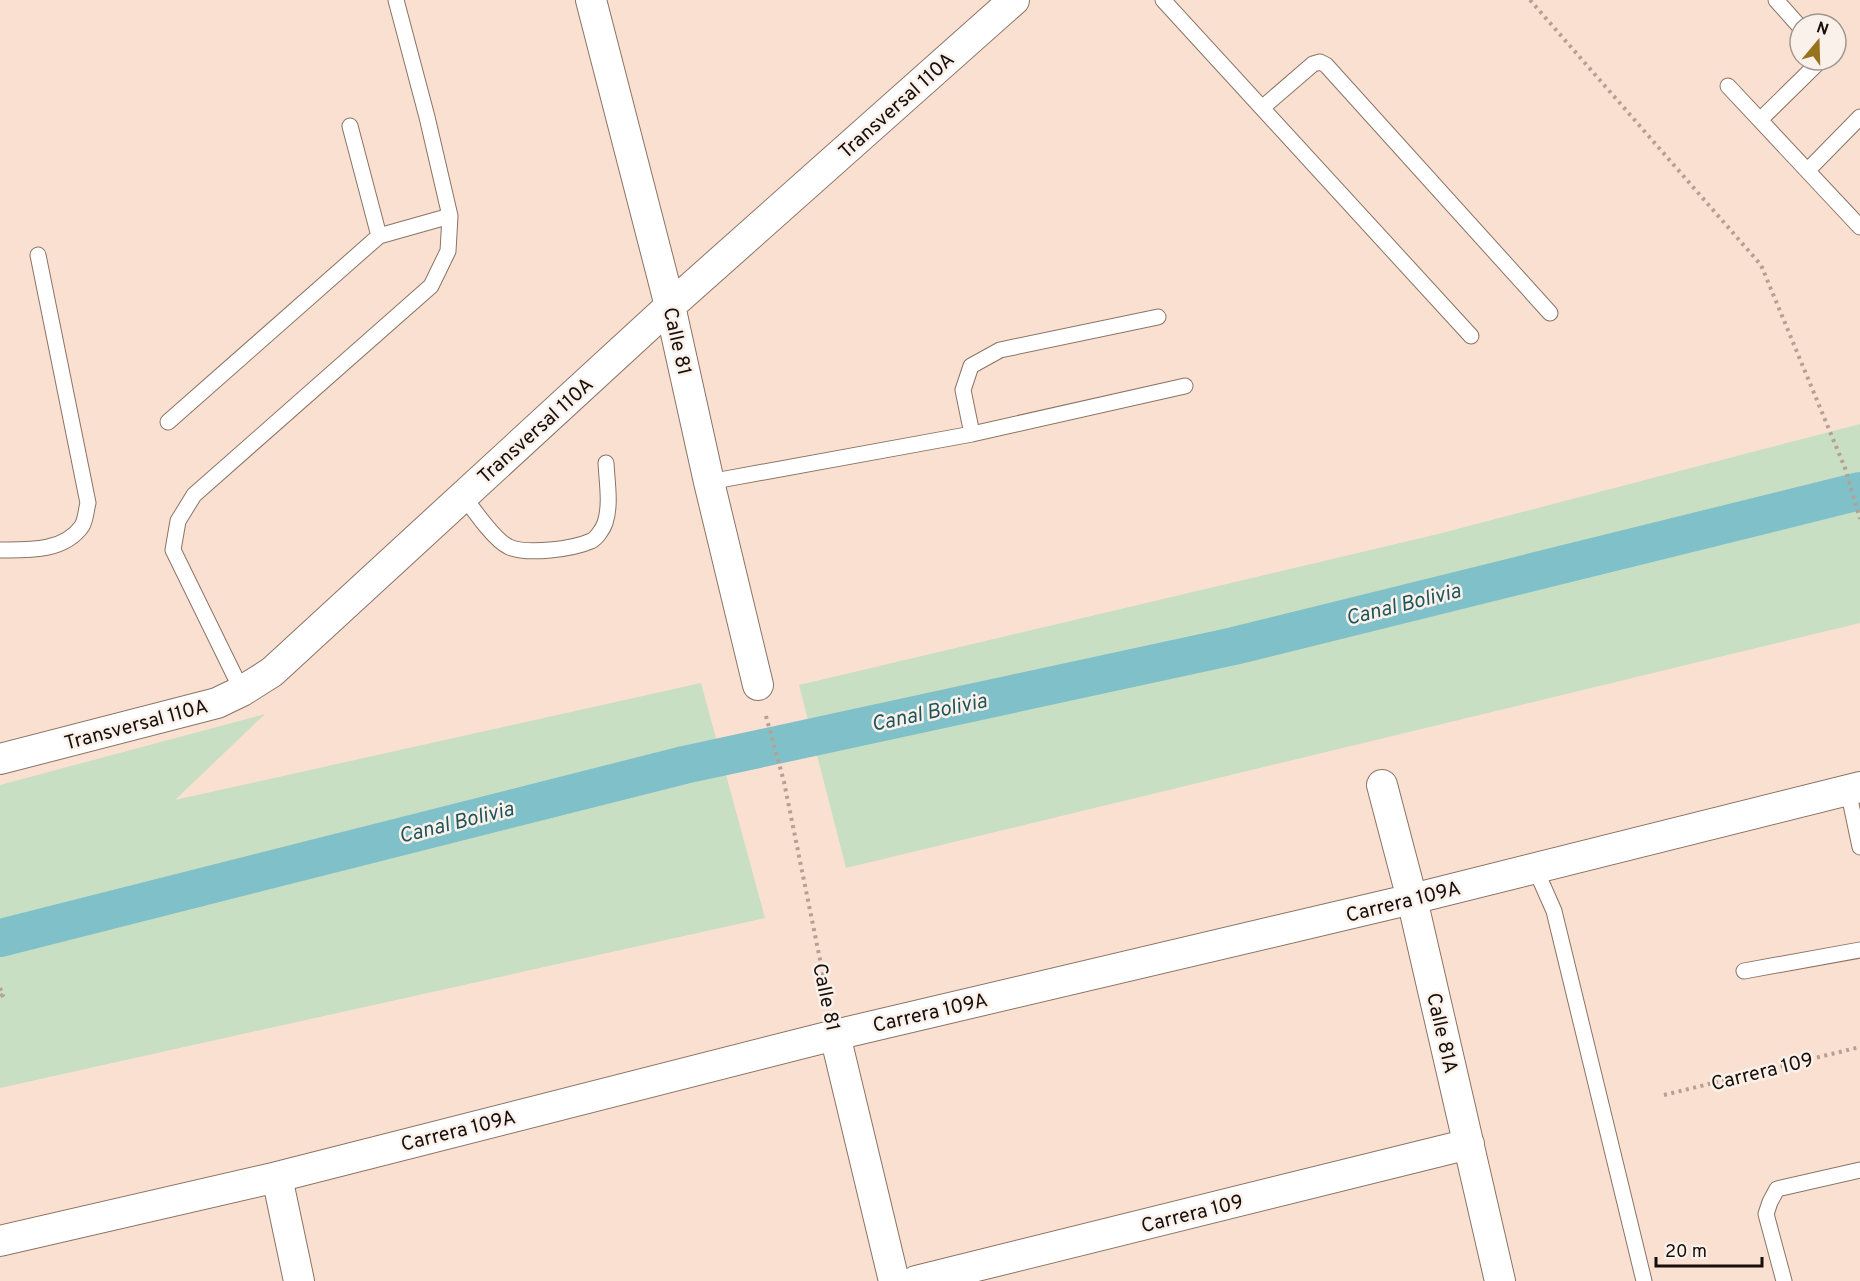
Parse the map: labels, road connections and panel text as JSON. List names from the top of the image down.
{
  "streets": {
    "street": [
      "Transversal 110A",
      "Calle 81",
      "Carrera 109A",
      "Calle 81A",
      "Carrera 109"
    ]
  },
  "crossings": [
    ["Transversal 110A", "Calle 81"],
    ["Calle 81", "Carrera 109A"],
    ["Carrera 109A", "Calle 81A"],
    ["Calle 81A", "Carrera 109"]
  ],
  "water": ["Canal Bolivia"],
  "scale_bar": "20 m",
  "north": "top"
}
